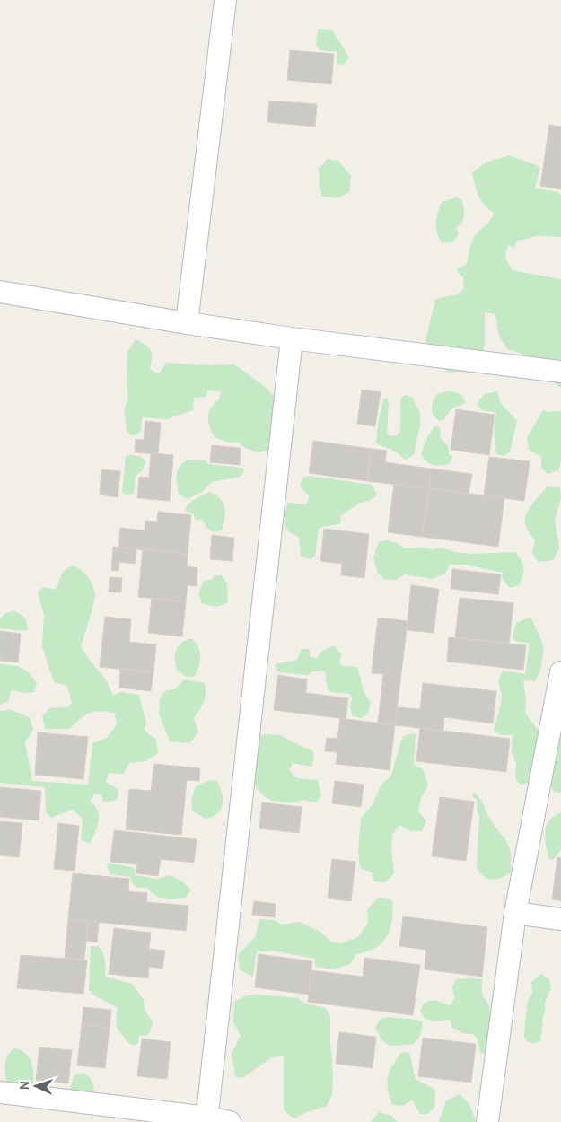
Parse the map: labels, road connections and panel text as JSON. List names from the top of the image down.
{
  "north": "left"
}
